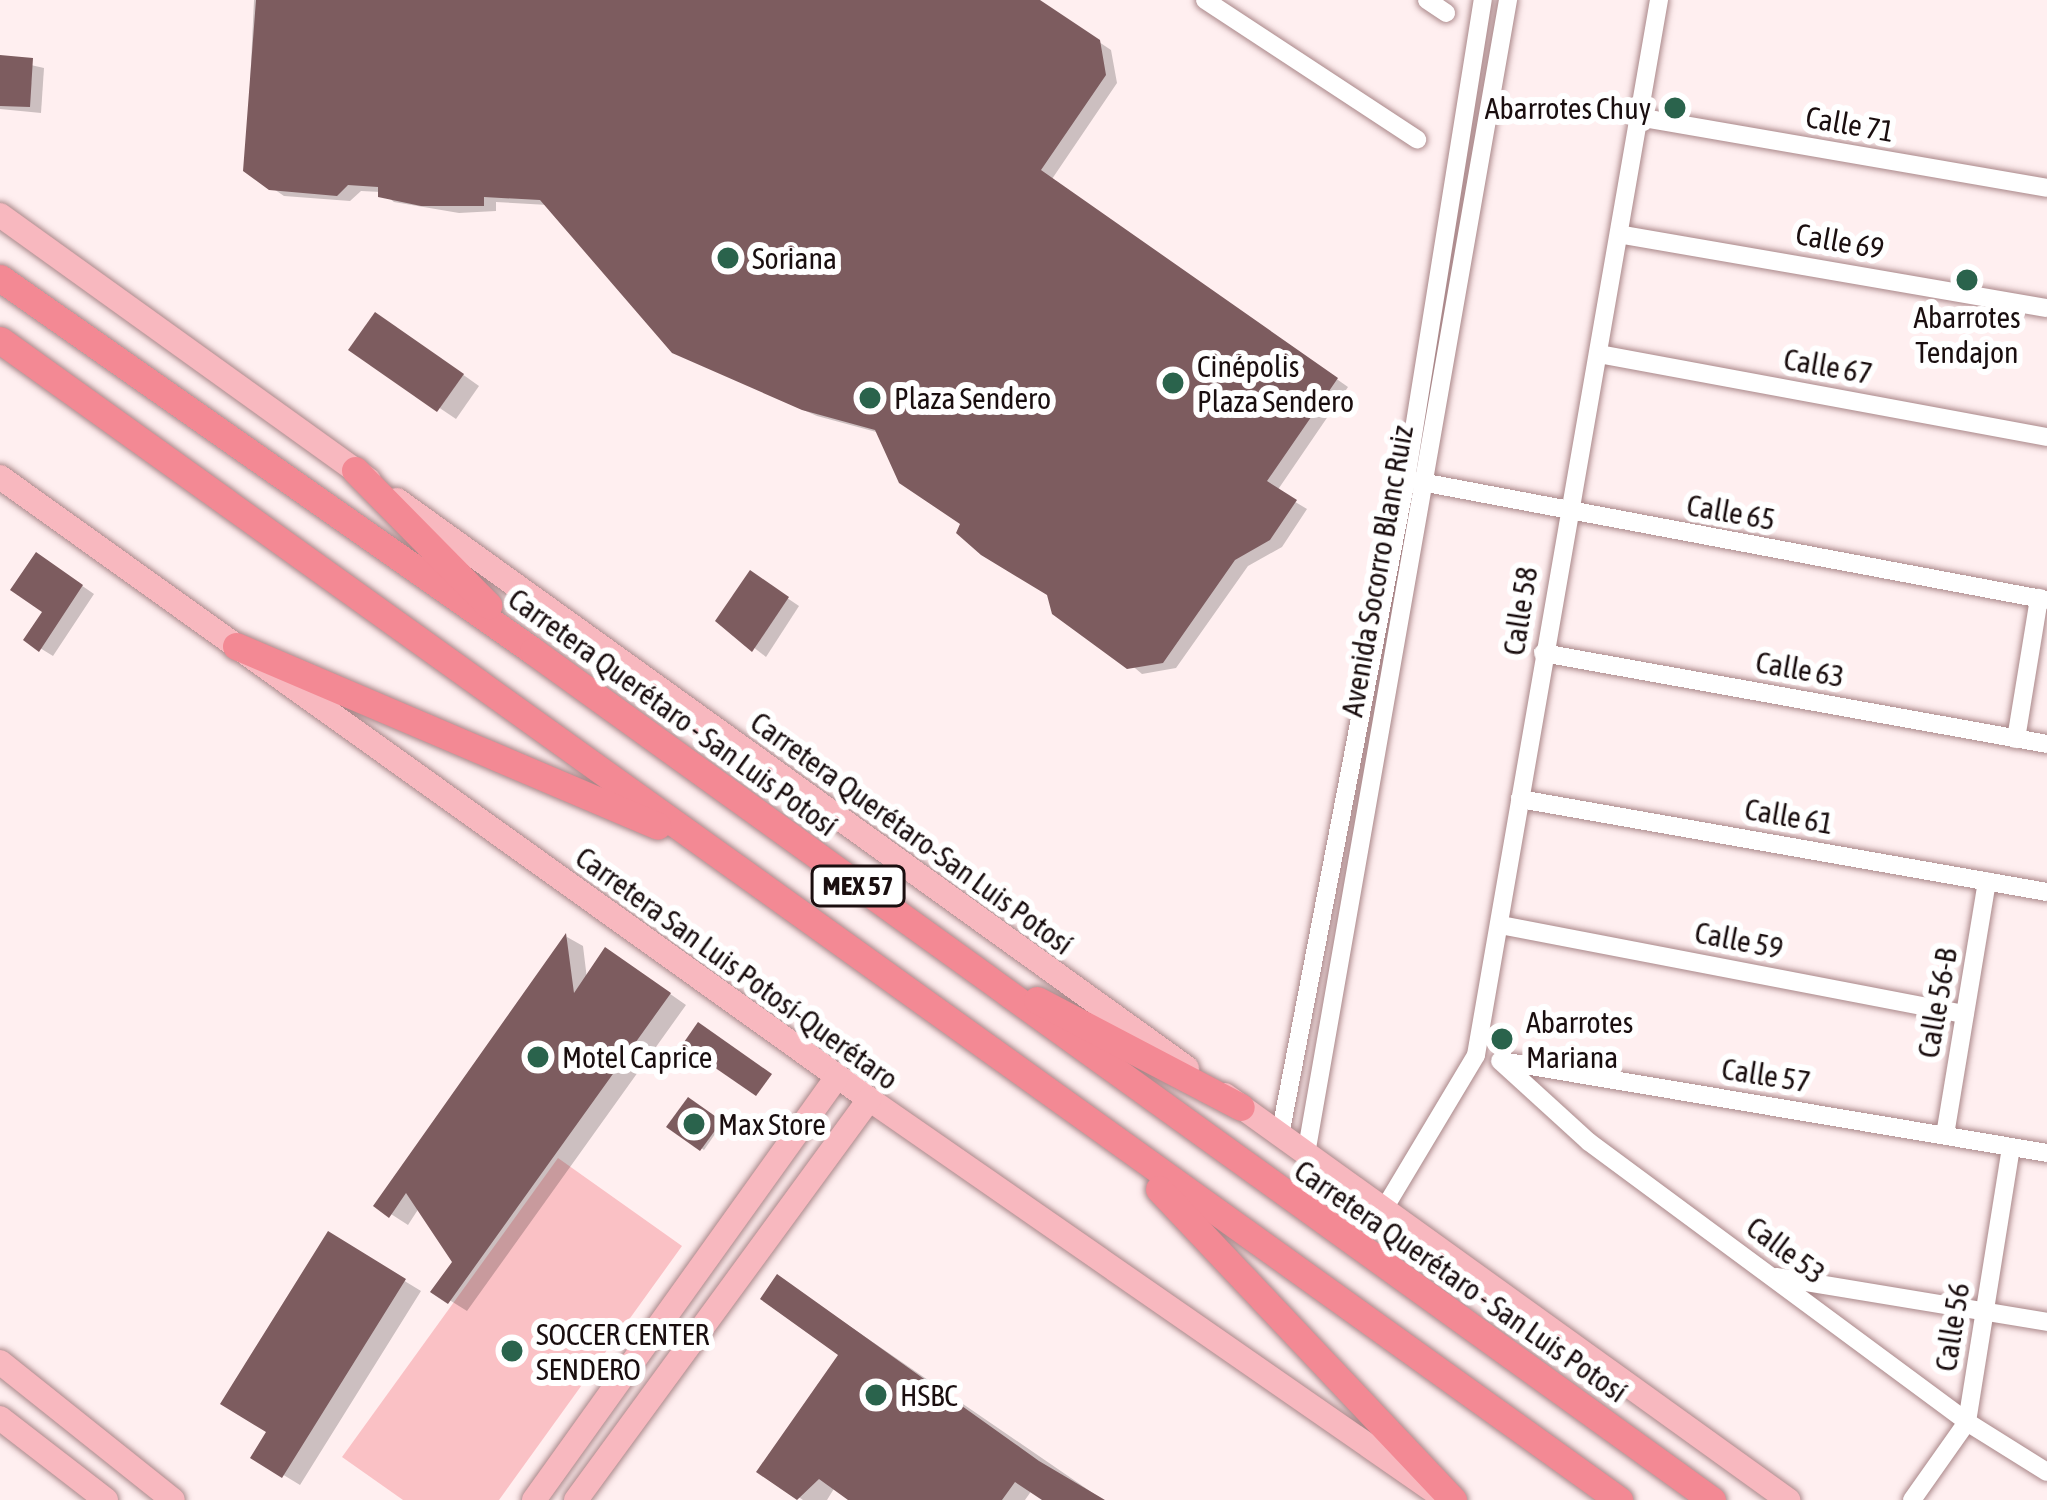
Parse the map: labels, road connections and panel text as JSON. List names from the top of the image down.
{
  "streets": {
    "highway": ["Carretera Querétaro - San Luis Potosí", "MEX 57"],
    "main road": ["Carretera Querétaro-San Luis Potosí", "Carretera San Luis Potosí-Querétaro"],
    "street": [
      "Calle 71",
      "Calle 69",
      "Calle 67",
      "Calle 65",
      "Avenida Socorro Blanc Ruiz",
      "Calle 58",
      "Calle 63",
      "Calle 61",
      "Calle 59",
      "Calle 56-B",
      "Calle 57",
      "Calle 53",
      "Calle 56"
    ]
  },
  "crossings": [
    ["Calle 71", "Calle 58"],
    ["Calle 69", "Calle 58"],
    ["Calle 67", "Calle 58"],
    ["Calle 65", "Avenida Socorro Blanc Ruiz"],
    ["Calle 65", "Calle 58"],
    ["Avenida Socorro Blanc Ruiz", "Carretera Querétaro-San Luis Potosí"],
    ["Calle 58", "Calle 63"],
    ["Calle 58", "Calle 61"],
    ["Calle 58", "Carretera Querétaro-San Luis Potosí"],
    ["Calle 58", "Calle 59"],
    ["Calle 58", "Calle 57"],
    ["Calle 61", "Calle 56-B"],
    ["Calle 59", "Calle 56-B"],
    ["Calle 56-B", "Calle 57"],
    ["Calle 57", "Calle 53"],
    ["Calle 57", "Calle 56"],
    ["Calle 53", "Calle 56"]
  ],
  "places": [
    "Abarrotes Chuy",
    "Soriana",
    "Abarrotes Tendajon",
    "Cinépolis Plaza Sendero",
    "Plaza Sendero",
    "Abarrotes Mariana",
    "Motel Caprice",
    "Max Store",
    "SOCCER CENTER SENDERO",
    "HSBC"
  ]
}
